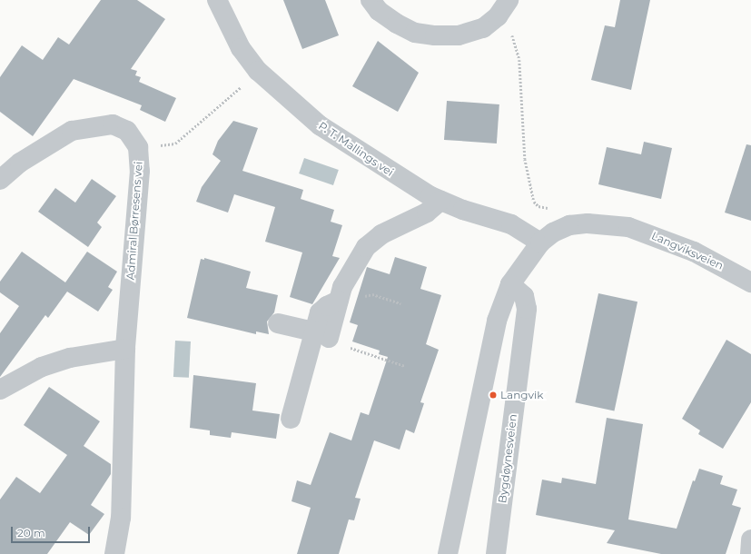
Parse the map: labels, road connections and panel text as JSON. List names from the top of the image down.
{
  "streets": {
    "street": [
      "P. T. Mallings vei",
      "Admiral Børresens vei",
      "Langviksveien",
      "Bygdøynesveien"
    ]
  },
  "crossings": [
    ["P. T. Mallings vei", "Langviksveien"]
  ],
  "places": ["Langvik"],
  "scale_bar": "20 m"
}
